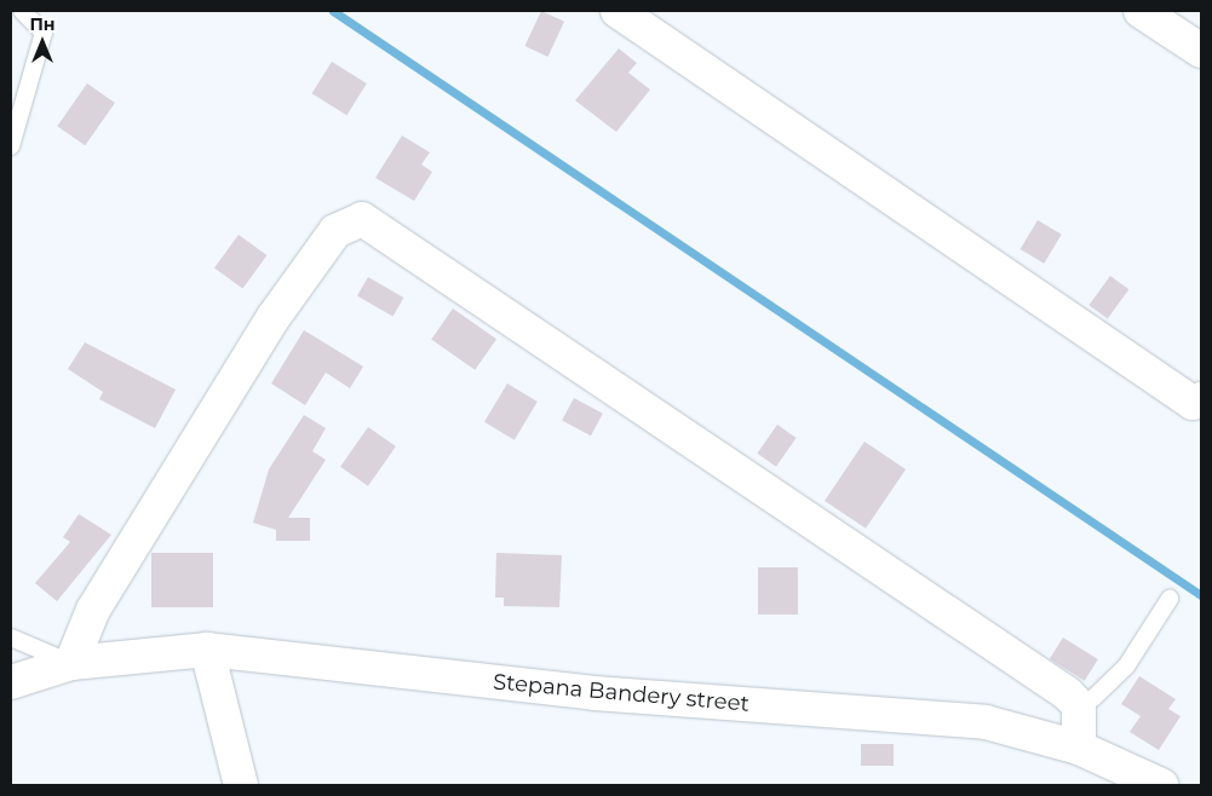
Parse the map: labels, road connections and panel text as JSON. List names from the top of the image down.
{
  "streets": {
    "street": ["Stepana Bandery street"]
  },
  "north": "top"
}
